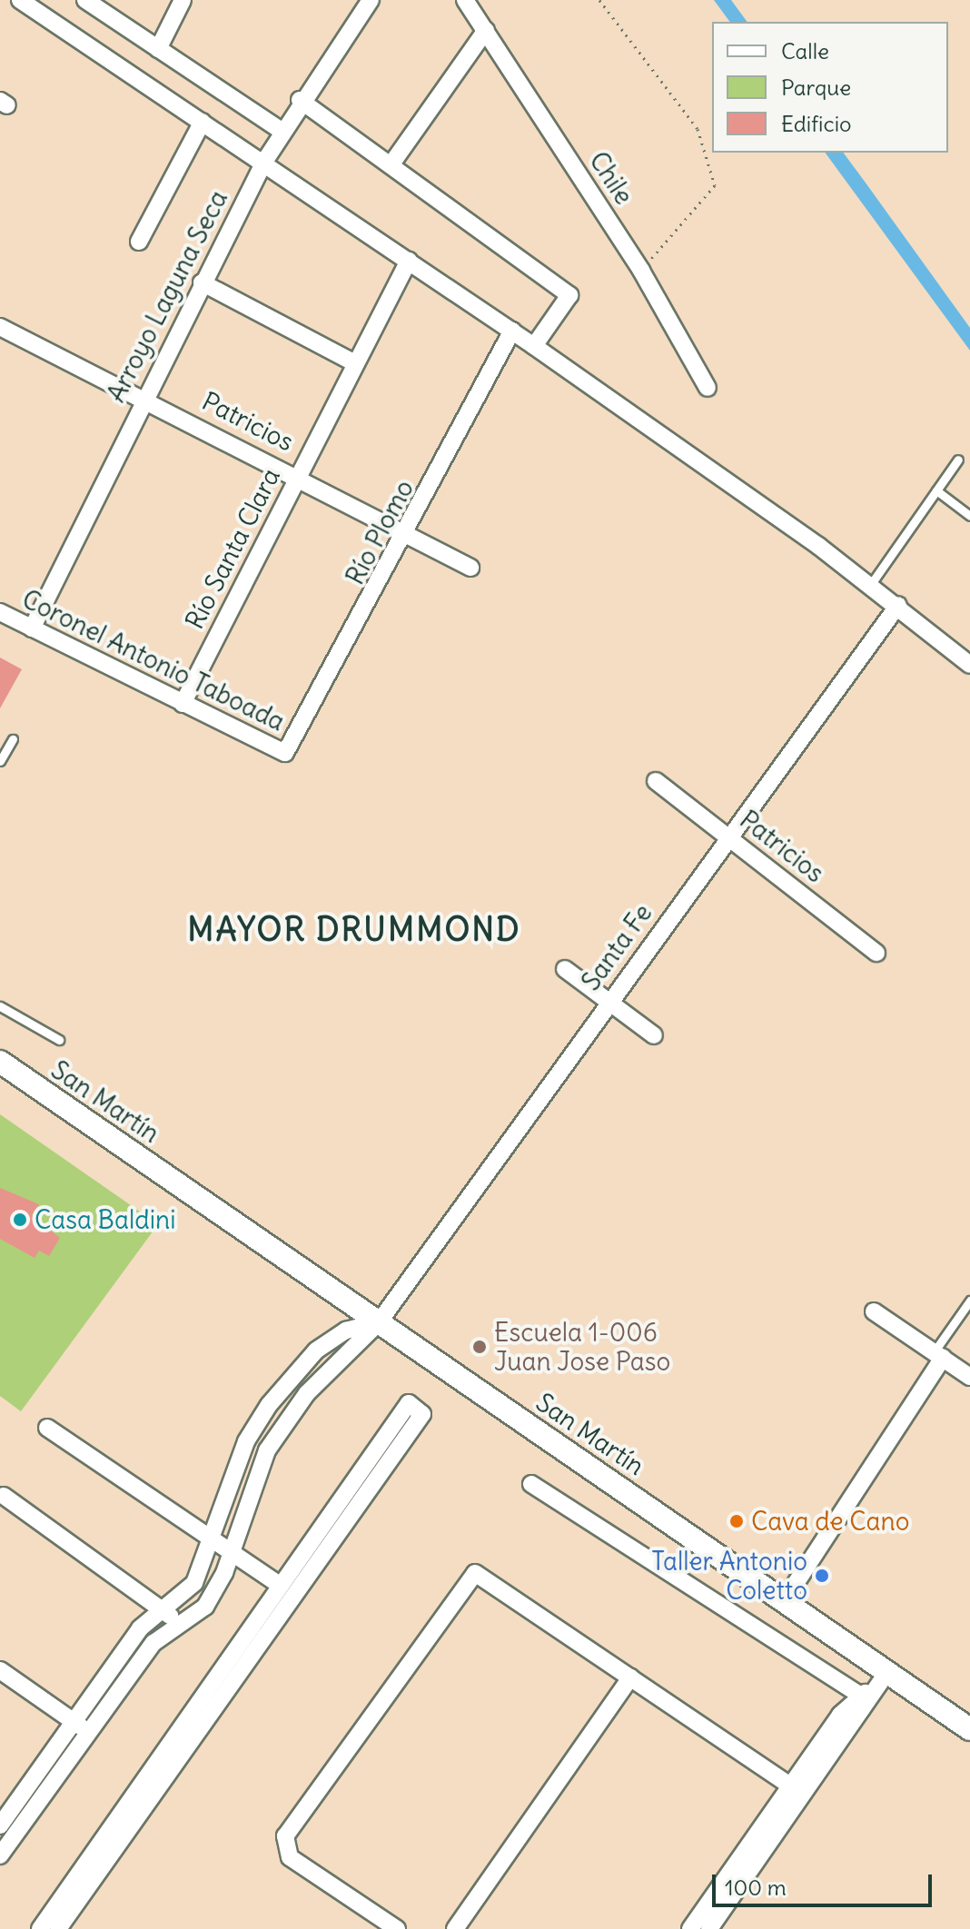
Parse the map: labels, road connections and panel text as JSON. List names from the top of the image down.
{
  "streets": {
    "main road": ["San Martín"],
    "street": [
      "Chile",
      "Arroyo Laguna Seca",
      "Patricios",
      "Río Plomo",
      "Río Santa Clara",
      "Coronel Antonio Taboada",
      "Santa Fe"
    ]
  },
  "crossings": [
    ["Arroyo Laguna Seca", "Patricios"],
    ["Arroyo Laguna Seca", "Coronel Antonio Taboada"],
    ["Patricios", "Río Plomo"],
    ["Patricios", "Río Santa Clara"],
    ["Patricios", "Santa Fe"],
    ["Río Plomo", "Coronel Antonio Taboada"],
    ["Río Santa Clara", "Coronel Antonio Taboada"],
    ["Santa Fe", "San Martín"]
  ],
  "districts": ["MAYOR DRUMMOND"],
  "places": [
    "Casa Baldini",
    "Escuela 1-006 Juan Jose Paso",
    "Cava de Cano",
    "Taller Antonio Coletto"
  ],
  "legend": ["Calle", "Parque", "Edificio"],
  "scale_bar": "100 m"
}
